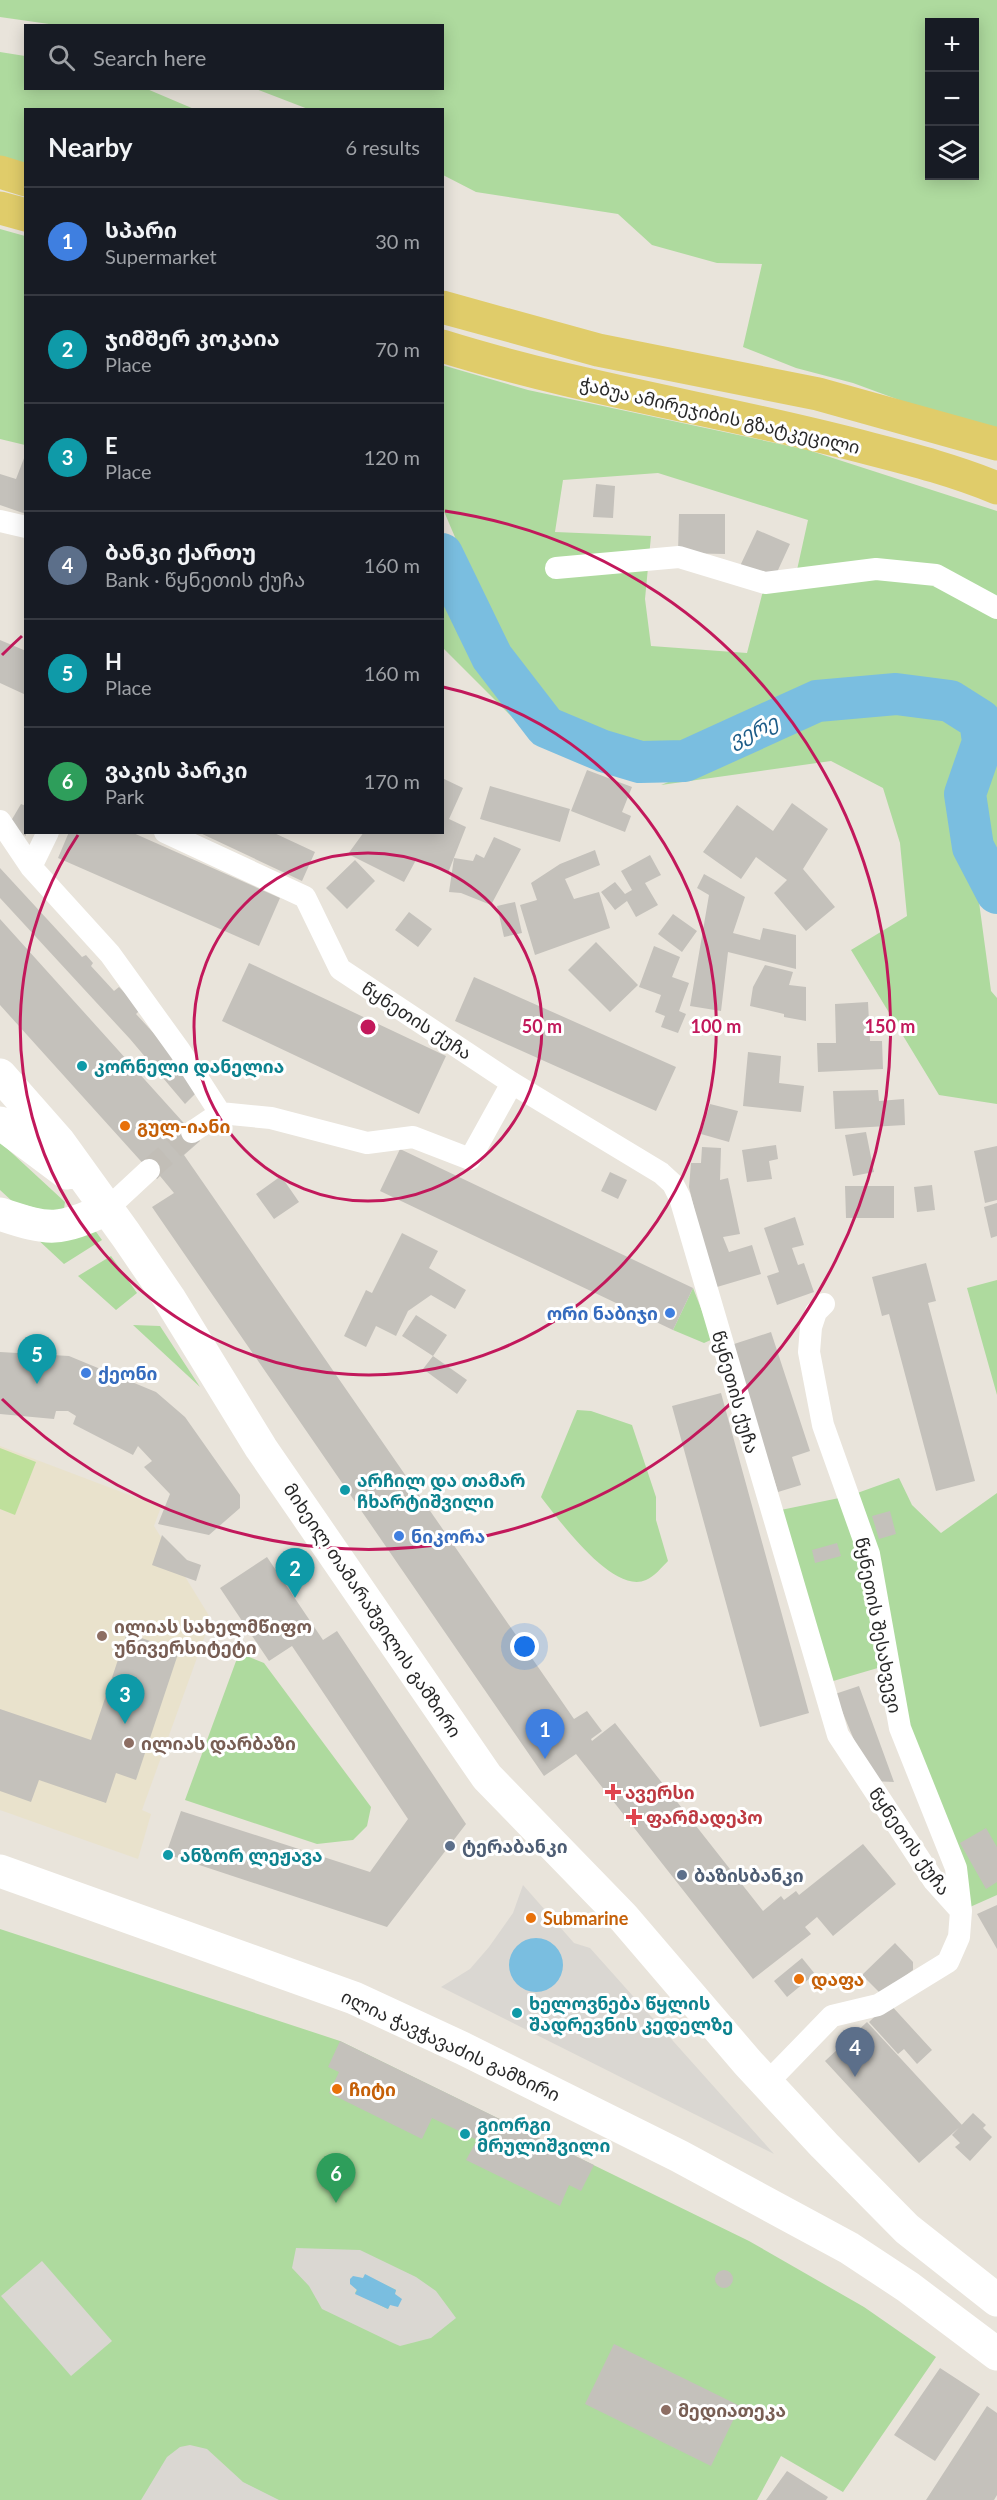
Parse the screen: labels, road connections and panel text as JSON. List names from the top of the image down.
{
  "streets": {
    "main road": ["ჭაბუა ამირეჯიბის გზატკეცილი", "მიხეილ თამარაშვილის გამზირი", "ილია ჭავჭავაძის გამზირი"],
    "street": ["წყნეთის ქუჩა", "წყნეთის შესახვევი"]
  },
  "crossings": [
    ["წყნეთის ქუჩა", "მიხეილ თამარაშვილის გამზირი"],
    ["წყნეთის ქუჩა", "წყნეთის შესახვევი"]
  ],
  "water": ["ვერე"],
  "places": {
    "other": [
      "კორნელი დანელია",
      "გულ-იანი",
      "ორი ნაბიჯი",
      "ქეონი",
      "არჩილ და თამარ ჩხარტიშვილი",
      "ნიკორა",
      "ილიას სახელმწიფო უნივერსიტეტი",
      "ილიას დარბაზი",
      "ტერაბანკი",
      "ანზორ ლეჟავა",
      "ბაზისბანკი",
      "Submarine",
      "დაფა",
      "ხელოვნება წყლის შადრევნის კედელზე",
      "ჩიტი",
      "გიორგი მრულიშვილი",
      "მედიათეკა"
    ],
    "health": ["ავერსი", "ფარმადეპო"]
  },
  "page": {
    "map_buttons": ["+", "−"],
    "search": "Search here",
    "heading": ["Nearby", "6 results"],
    "list": [
      {
        "mark": "1",
        "name": "სპარი",
        "note": "Supermarket",
        "value": "30 m"
      },
      {
        "mark": "2",
        "name": "ჯიმშერ კოკაია",
        "note": "Place",
        "value": "70 m"
      },
      {
        "mark": "3",
        "name": "E",
        "note": "Place",
        "value": "120 m"
      },
      {
        "mark": "4",
        "name": "ბანკი ქართუ",
        "note": "Bank · წყნეთის ქუჩა",
        "value": "160 m"
      },
      {
        "mark": "5",
        "name": "H",
        "note": "Place",
        "value": "160 m"
      },
      {
        "mark": "6",
        "name": "ვაკის პარკი",
        "note": "Park",
        "value": "170 m"
      }
    ],
    "pins": [
      "5",
      "2",
      "3",
      "1",
      "4",
      "6"
    ]
  },
  "rings": ["50 m", "100 m", "150 m"]
}
